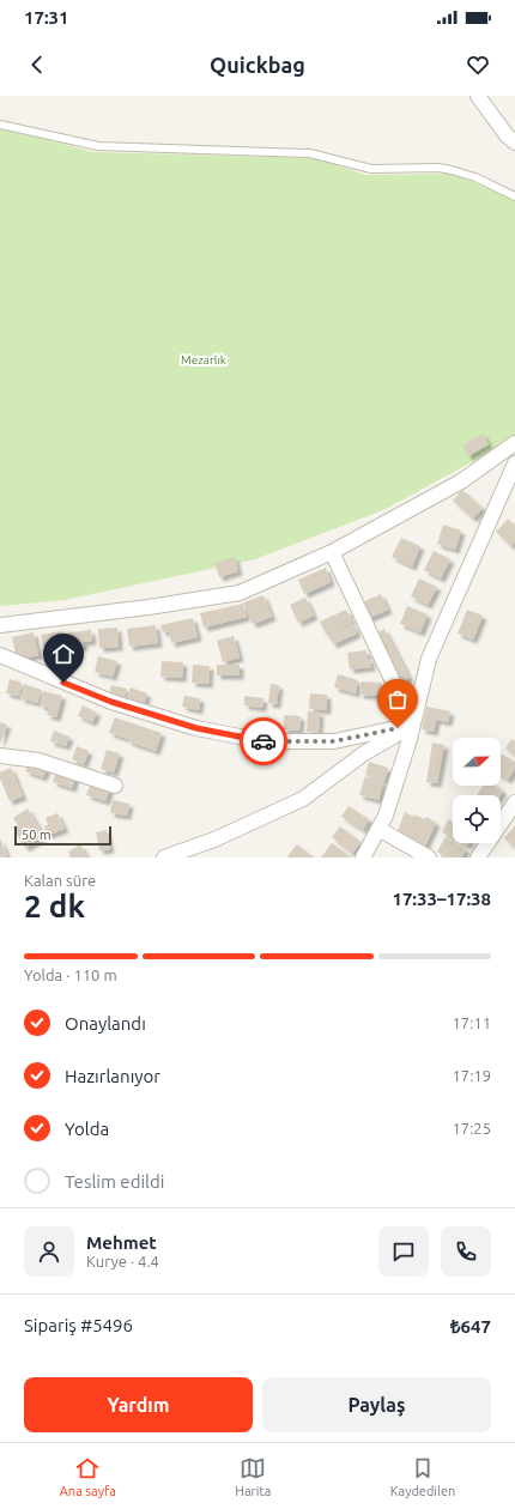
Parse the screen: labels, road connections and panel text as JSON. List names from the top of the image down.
{
  "parks": ["Mezarlık"],
  "scale_bar": "50 m",
  "north": "right",
  "page": {
    "status": "17:31",
    "header": "Quickbag",
    "scale": "50 m",
    "heading": ["2 dk", "Kalan süre", "17:33–17:38"],
    "panel": [
      "Mehmet",
      "Kurye · 4.4",
      "Sipariş #5496",
      "₺647"
    ],
    "bar": "Yolda · 110 m",
    "list": [
      ["Onaylandı", "17:11"],
      ["Hazırlanıyor", "17:19"],
      ["Yolda", "17:25"],
      "Teslim edildi"
    ],
    "buttons": ["Yardım", "Paylaş"],
    "tabs": ["Ana sayfa", "Harita", "Kaydedilen"]
  }
}
